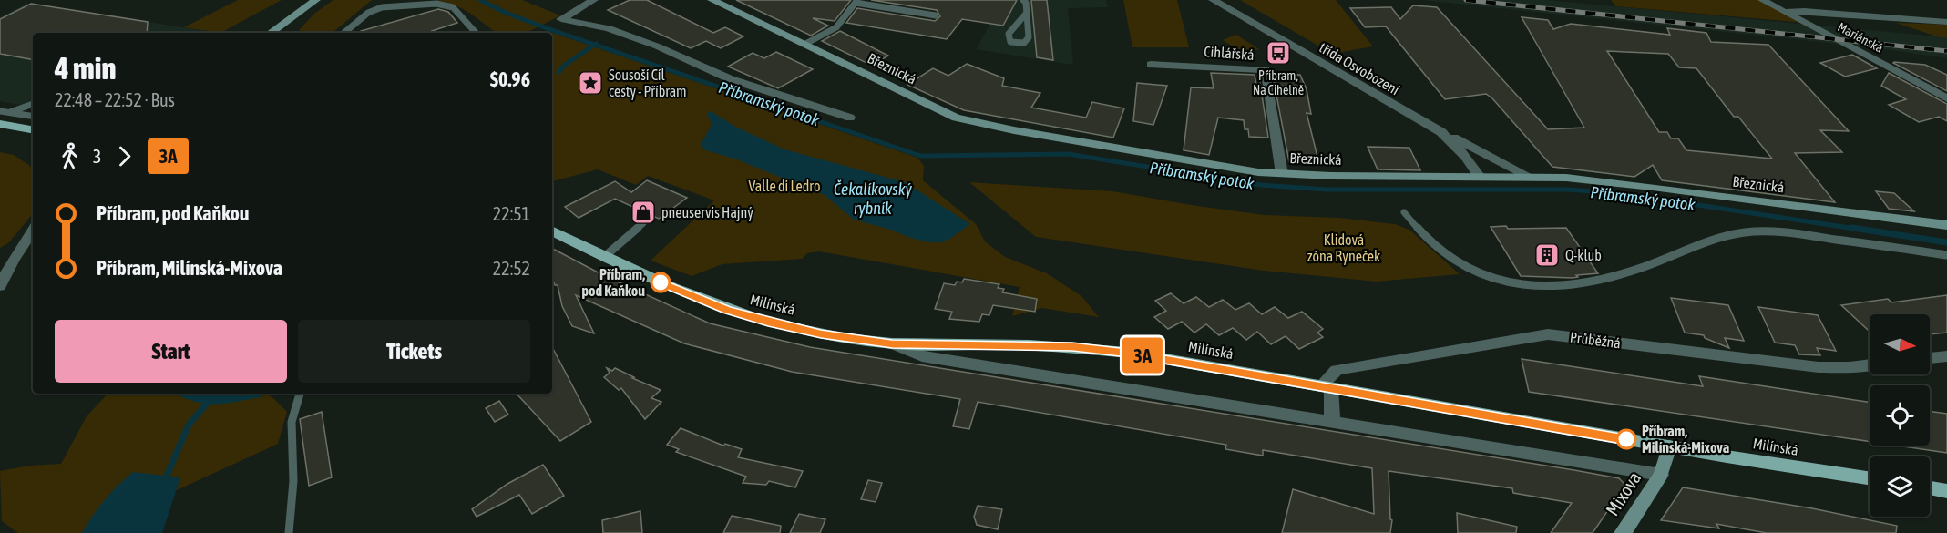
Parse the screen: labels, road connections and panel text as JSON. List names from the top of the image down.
{
  "streets": {
    "main road": ["Milínská"],
    "street": [
      "Mariánská",
      "Cihlářská",
      "Březnická",
      "třída Osvobození",
      "Průběžná",
      "Mixova"
    ]
  },
  "crossings": [
    ["Cihlářská", "Březnická"],
    ["Březnická", "třída Osvobození"],
    ["Milínská", "Průběžná"],
    ["Milínská", "Mixova"]
  ],
  "water": ["Příbramský potok", "Čekalíkovský rybník"],
  "parks": ["Valle di Ledro", "Klidová zóna Ryneček"],
  "places": {
    "bus stop": ["Příbram, Na Cihelně"],
    "place": ["Sousoší Cíl cesty - Příbram"],
    "shop": ["pneuservis Hajný"],
    "building": ["Q-klub"],
    "other": ["Příbram, pod Kaňkou", "Příbram, Milínská-Mixova"]
  },
  "lines": ["bus line 3A"],
  "north": "right",
  "page": {
    "on_map": "3A",
    "heading": ["4 min", "22:48 – 22:52 · Bus", "$0.96"],
    "legs": ["3", "3A"],
    "list": [
      {
        "name": "Příbram, pod Kaňkou",
        "value": "22:51"
      },
      {
        "name": "Příbram, Milínská-Mixova",
        "value": "22:52"
      }
    ],
    "buttons": ["Start", "Tickets"]
  }
}
